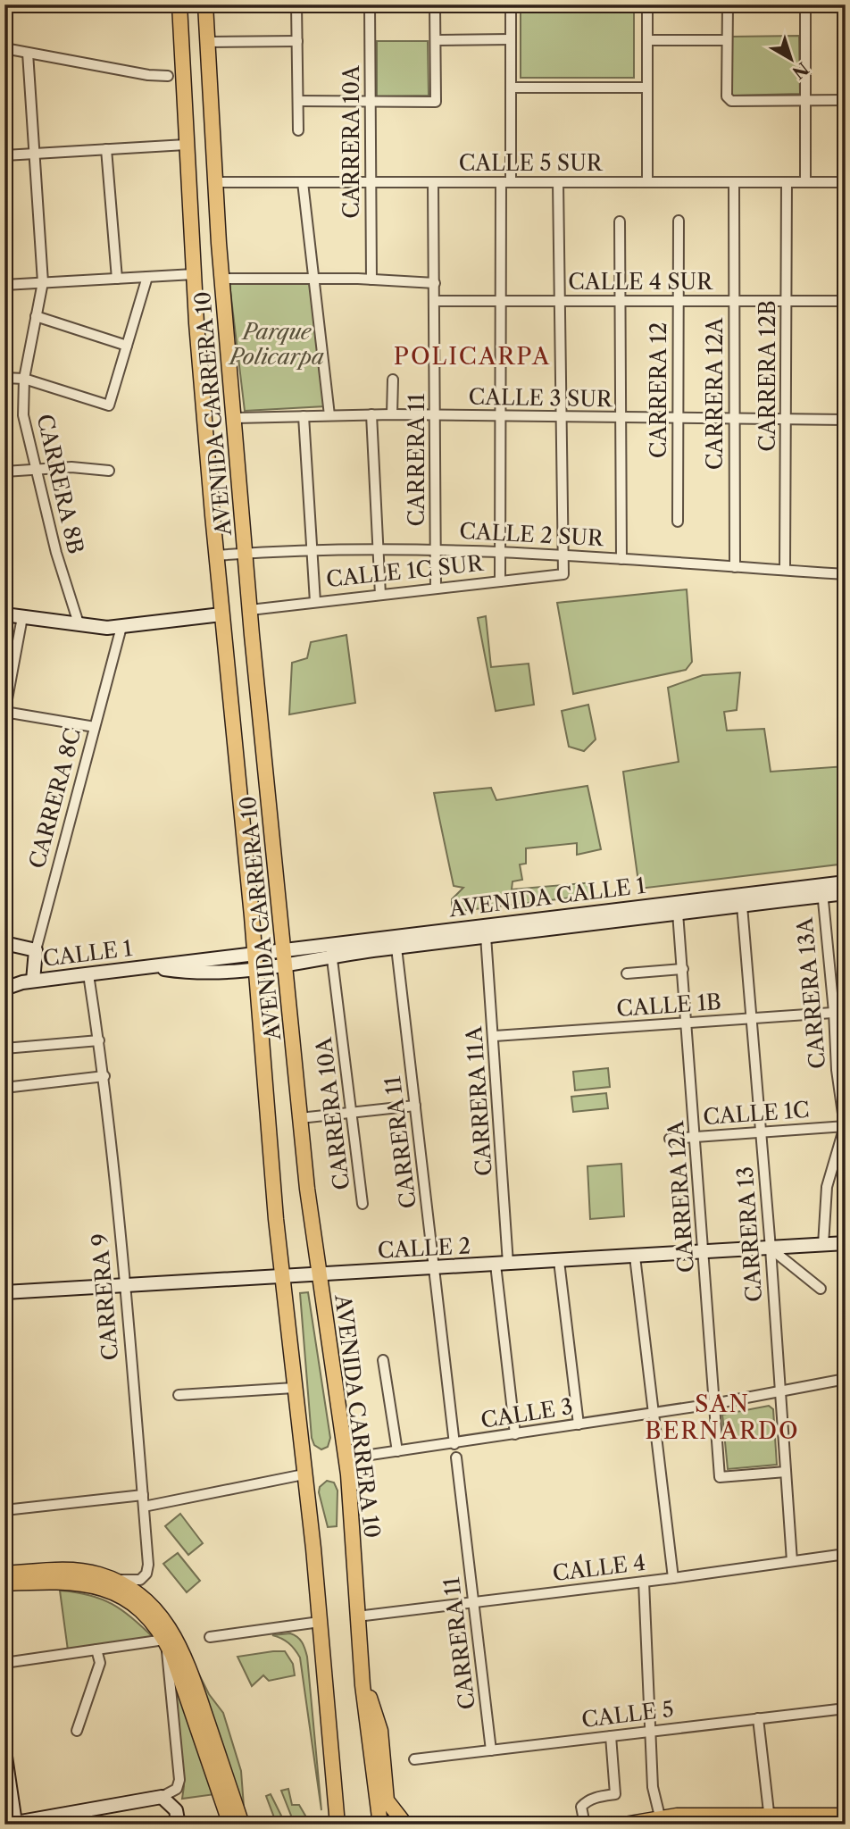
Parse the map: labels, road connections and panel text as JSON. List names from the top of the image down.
{
  "streets": {
    "main road": ["AVENIDA CARRERA 10"],
    "street": [
      "CARRERA 10A",
      "CALLE 5 SUR",
      "CALLE 4 SUR",
      "CARRERA 12B",
      "CARRERA 12",
      "CARRERA 12A",
      "CALLE 3 SUR",
      "CARRERA 11",
      "CARRERA 8B",
      "CALLE 2 SUR",
      "CALLE 1C SUR",
      "CARRERA 8C",
      "AVENIDA CALLE 1",
      "CALLE 1",
      "CARRERA 13A",
      "CALLE 1B",
      "CARRERA 11A",
      "CALLE 1C",
      "CARRERA 13",
      "CALLE 2",
      "CARRERA 9",
      "CALLE 3",
      "CALLE 4",
      "CALLE 5"
    ]
  },
  "crossings": [
    ["CARRERA 10A", "CALLE 5 SUR"],
    ["CARRERA 10A", "AVENIDA CALLE 1"],
    ["CALLE 5 SUR", "CARRERA 12B"],
    ["CALLE 5 SUR", "CARRERA 12A"],
    ["CALLE 5 SUR", "AVENIDA CARRERA 10"],
    ["CALLE 5 SUR", "CARRERA 11"],
    ["CALLE 4 SUR", "CARRERA 12B"],
    ["CALLE 4 SUR", "CARRERA 12"],
    ["CALLE 4 SUR", "CARRERA 12A"],
    ["CALLE 4 SUR", "CARRERA 11"],
    ["CARRERA 12B", "CALLE 3 SUR"],
    ["CARRERA 12B", "CALLE 2 SUR"],
    ["CARRERA 12", "CALLE 3 SUR"],
    ["CARRERA 12A", "CALLE 3 SUR"],
    ["CARRERA 12A", "CALLE 2 SUR"],
    ["CARRERA 12A", "AVENIDA CALLE 1"],
    ["CARRERA 12A", "CALLE 1B"],
    ["CARRERA 12A", "CALLE 1C"],
    ["CARRERA 12A", "CARRERA 13"],
    ["CARRERA 12A", "CALLE 2"],
    ["CARRERA 12A", "CALLE 3"],
    ["CALLE 3 SUR", "AVENIDA CARRERA 10"],
    ["CALLE 3 SUR", "CARRERA 11"],
    ["AVENIDA CARRERA 10", "CALLE 2 SUR"],
    ["AVENIDA CARRERA 10", "CALLE 1C SUR"],
    ["AVENIDA CARRERA 10", "AVENIDA CALLE 1"],
    ["AVENIDA CARRERA 10", "CALLE 1"],
    ["AVENIDA CARRERA 10", "CALLE 2"],
    ["AVENIDA CARRERA 10", "CALLE 3"],
    ["AVENIDA CARRERA 10", "CALLE 4"],
    ["CARRERA 11", "CALLE 2 SUR"],
    ["CARRERA 11", "CALLE 1C SUR"],
    ["CARRERA 11", "AVENIDA CALLE 1"],
    ["CARRERA 11", "CALLE 2"],
    ["CARRERA 11", "CALLE 3"],
    ["CARRERA 11", "CALLE 4"],
    ["CARRERA 11", "CALLE 5"],
    ["CALLE 2 SUR", "CALLE 1C SUR"],
    ["CARRERA 8C", "CALLE 1"],
    ["AVENIDA CALLE 1", "CALLE 1"],
    ["AVENIDA CALLE 1", "CARRERA 13A"],
    ["AVENIDA CALLE 1", "CARRERA 11A"],
    ["AVENIDA CALLE 1", "CARRERA 13"],
    ["CALLE 1", "CARRERA 9"],
    ["CARRERA 13A", "CALLE 1B"],
    ["CARRERA 13A", "CALLE 1C"],
    ["CARRERA 13A", "CALLE 2"],
    ["CALLE 1B", "CARRERA 11A"],
    ["CALLE 1B", "CARRERA 13"],
    ["CARRERA 11A", "CALLE 2"],
    ["CARRERA 11A", "CALLE 3"],
    ["CALLE 1C", "CARRERA 13"],
    ["CARRERA 13", "CALLE 2"],
    ["CARRERA 13", "CALLE 3"],
    ["CARRERA 13", "CALLE 4"],
    ["CALLE 2", "CARRERA 9"]
  ],
  "districts": ["POLICARPA", "SAN BERNARDO"],
  "parks": ["Parque Policarpa"],
  "north": "bottom right"
}
